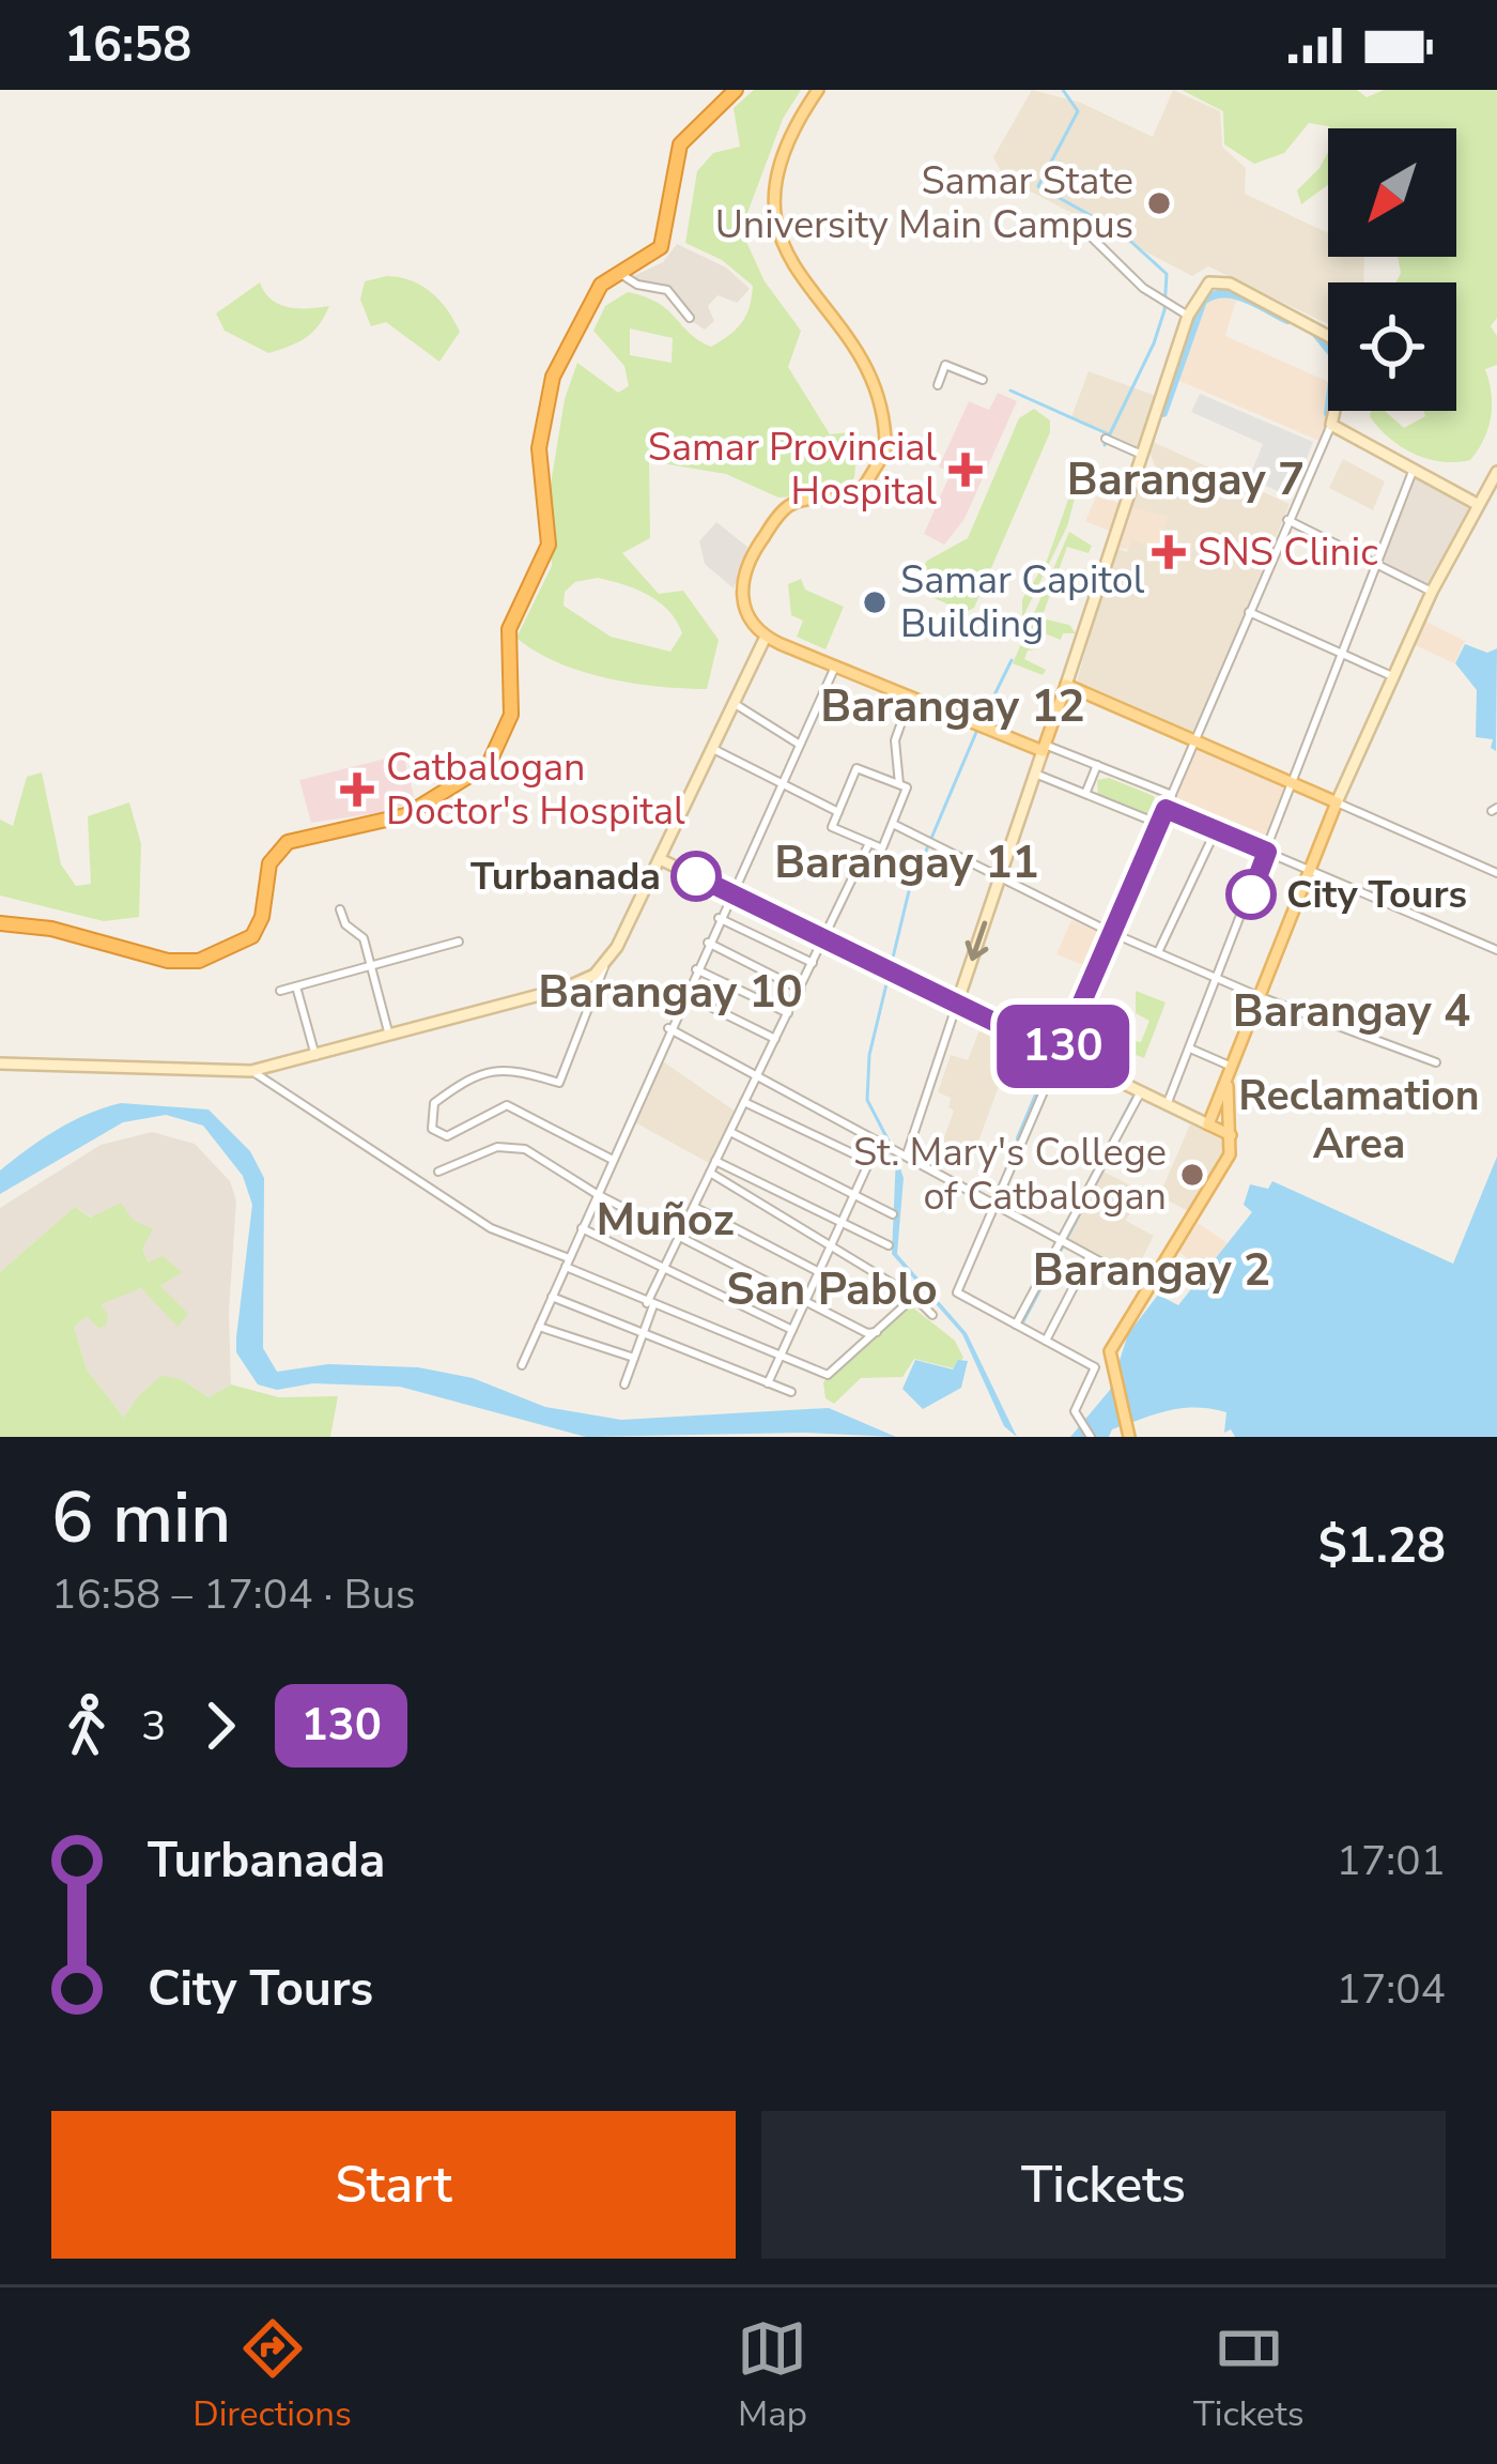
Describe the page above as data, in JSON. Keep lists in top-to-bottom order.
{
  "districts": [
    "Barangay 7",
    "Barangay 12",
    "Barangay 11",
    "Barangay 10",
    "Barangay 4",
    "Reclamation Area",
    "Muñoz",
    "Barangay 2",
    "San Pablo"
  ],
  "places": {
    "other": [
      "Samar State University Main Campus",
      "Samar Capitol Building",
      "Turbanada",
      "City Tours",
      "St. Mary's College of Catbalogan"
    ],
    "health": ["Samar Provincial Hospital", "SNS Clinic", "Catbalogan Doctor's Hospital"]
  },
  "lines": ["bus line 130"],
  "north": "bottom left",
  "page": {
    "status": "16:58",
    "on_map": "130",
    "heading": ["6 min", "16:58 – 17:04 · Bus", "$1.28"],
    "legs": ["3", "130"],
    "list": [
      {
        "name": "Turbanada",
        "value": "17:01"
      },
      {
        "name": "City Tours",
        "value": "17:04"
      }
    ],
    "buttons": ["Start", "Tickets"],
    "tabs": ["Directions", "Map", "Tickets"]
  }
}
